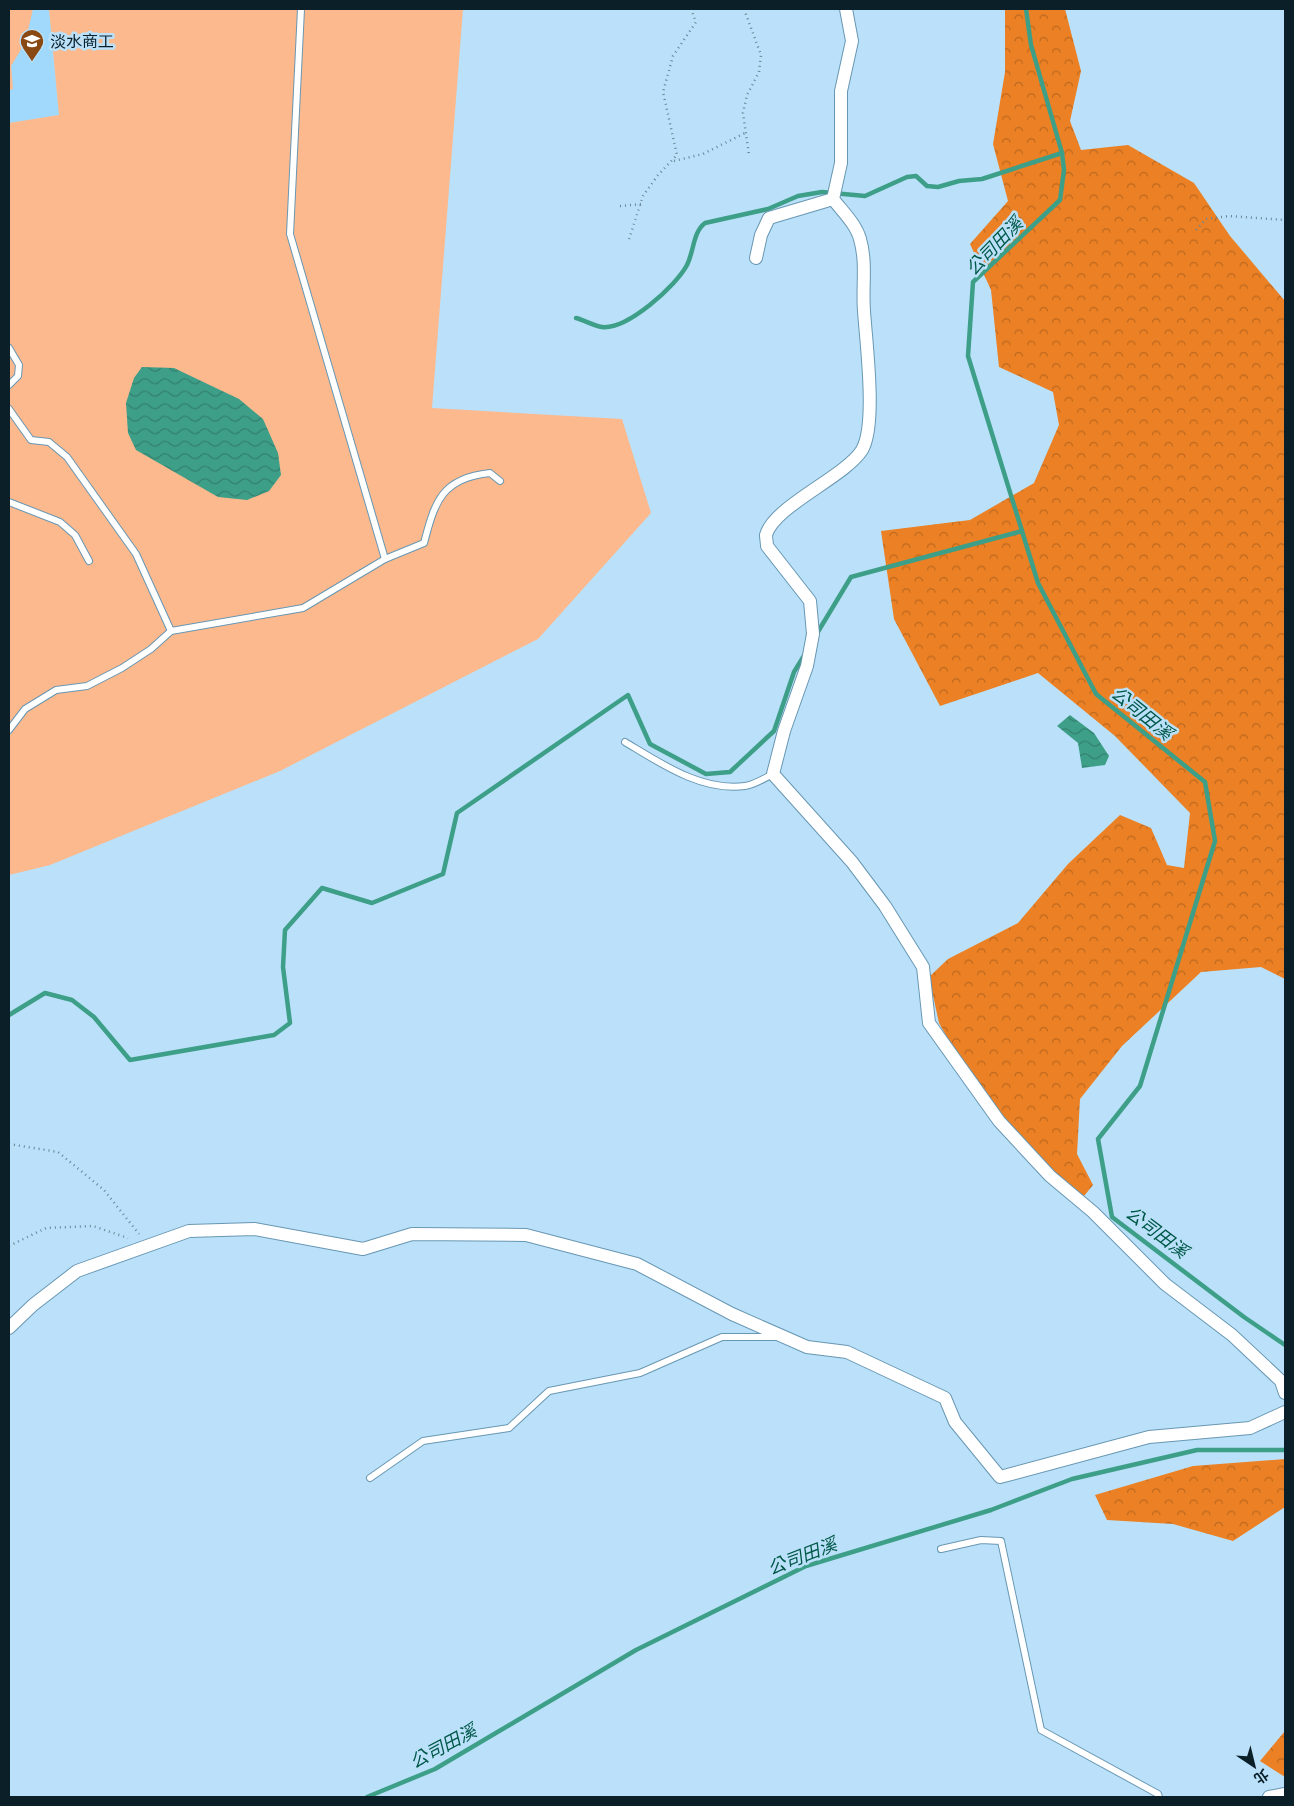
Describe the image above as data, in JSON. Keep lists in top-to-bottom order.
{
  "water": ["公司田溪"],
  "places": {
    "school or university": ["淡水商工"]
  },
  "north": "bottom right"
}
